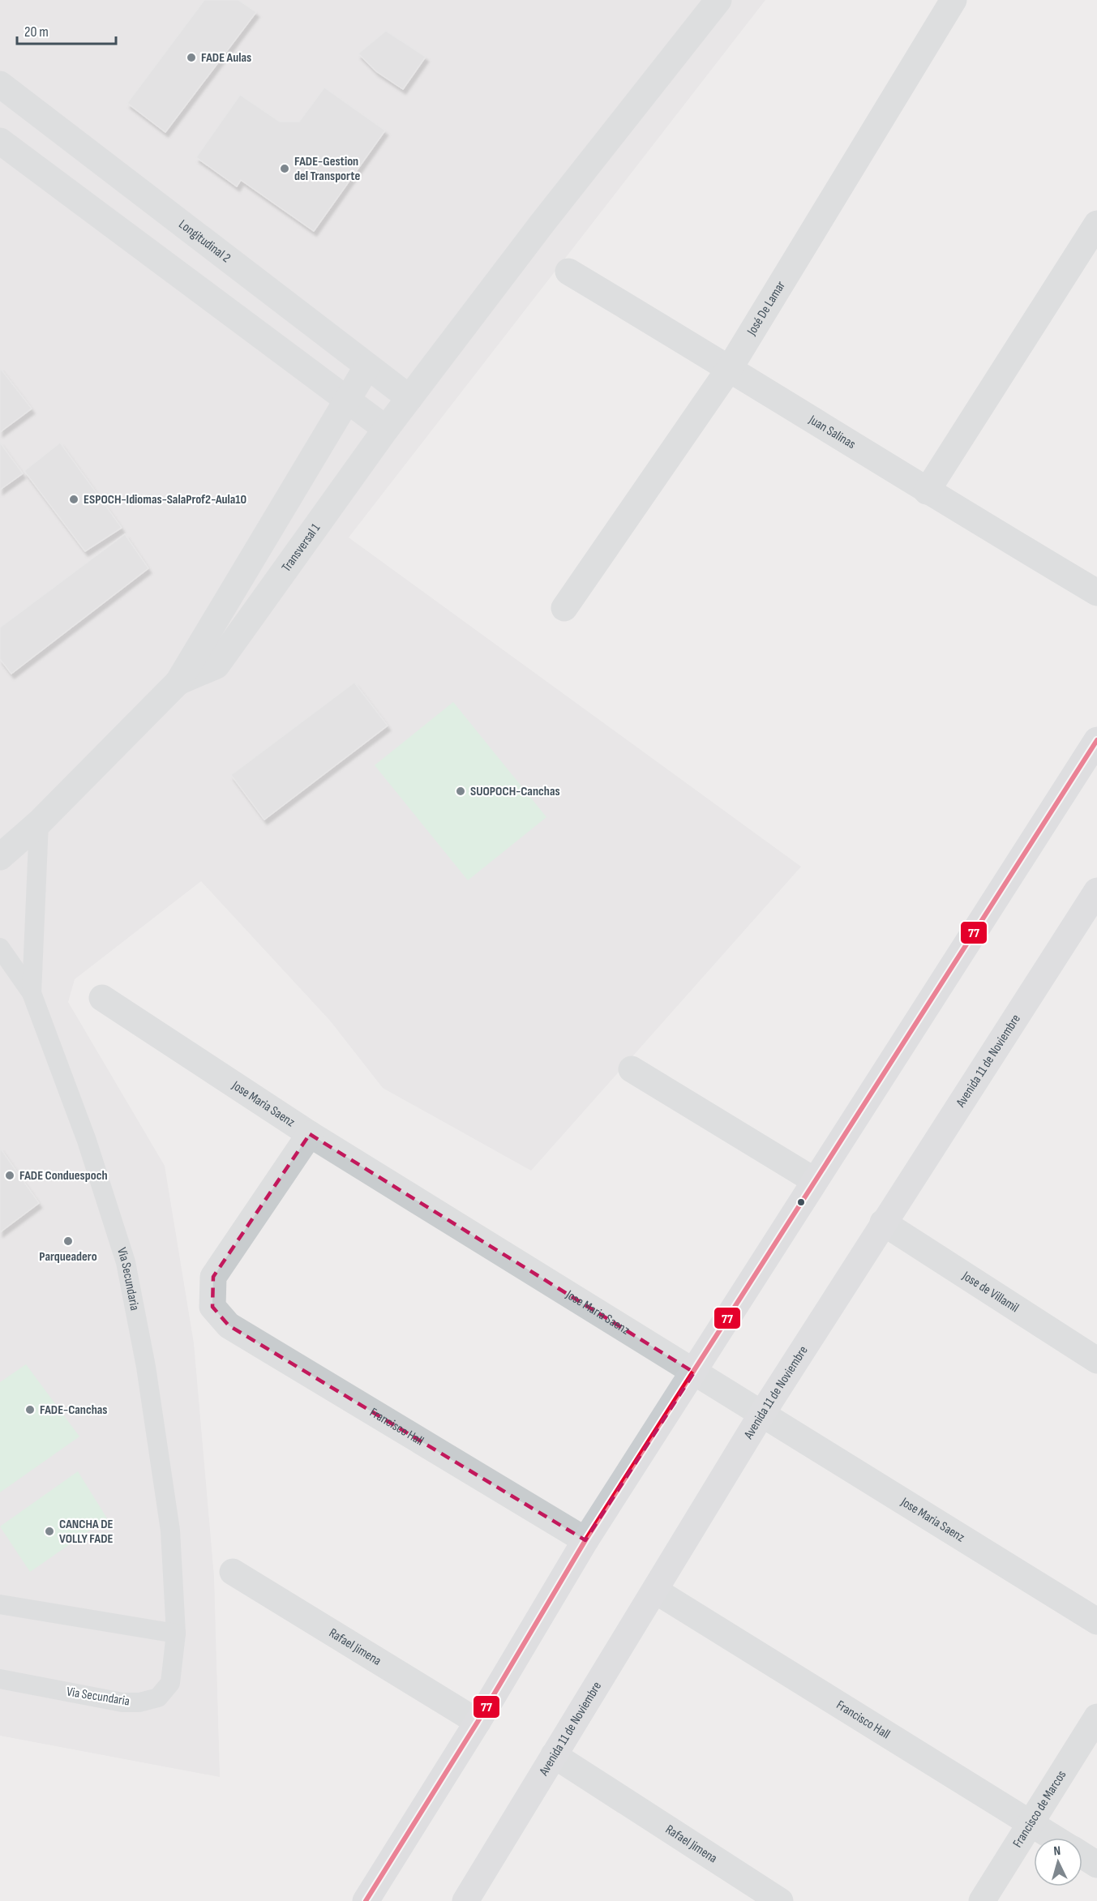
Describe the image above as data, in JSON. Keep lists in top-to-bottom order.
{
  "streets": {
    "main road": ["Avenida 11 de Noviembre"],
    "street": [
      "Longitudinal 2",
      "José De Lamar",
      "Juan Salinas",
      "Transversal 1",
      "Jose Maria Saenz",
      "Jose de Villamil",
      "Francisco Hall",
      "Rafael Jimena",
      "Francisco de Marcos"
    ],
    "lane": ["Via Secundaria"]
  },
  "crossings": [
    ["Longitudinal 2", "Transversal 1"],
    ["José De Lamar", "Juan Salinas"],
    ["Avenida 11 de Noviembre", "Jose Maria Saenz"],
    ["Avenida 11 de Noviembre", "Jose de Villamil"],
    ["Avenida 11 de Noviembre", "Francisco Hall"],
    ["Avenida 11 de Noviembre", "Rafael Jimena"],
    ["Jose Maria Saenz", "Francisco Hall"],
    ["Francisco Hall", "Francisco de Marcos"]
  ],
  "places": [
    "FADE Aulas",
    "FADE-Gestion del Transporte",
    "ESPOCH-Idiomas-SalaProf2-Aula10",
    "SUOPOCH-Canchas",
    "FADE Conduespoch",
    "Parqueadero",
    "FADE-Canchas",
    "CANCHA DE VOLLY FADE"
  ],
  "lines": ["transit line 77"],
  "scale_bar": "20 m",
  "north": "top"
}
